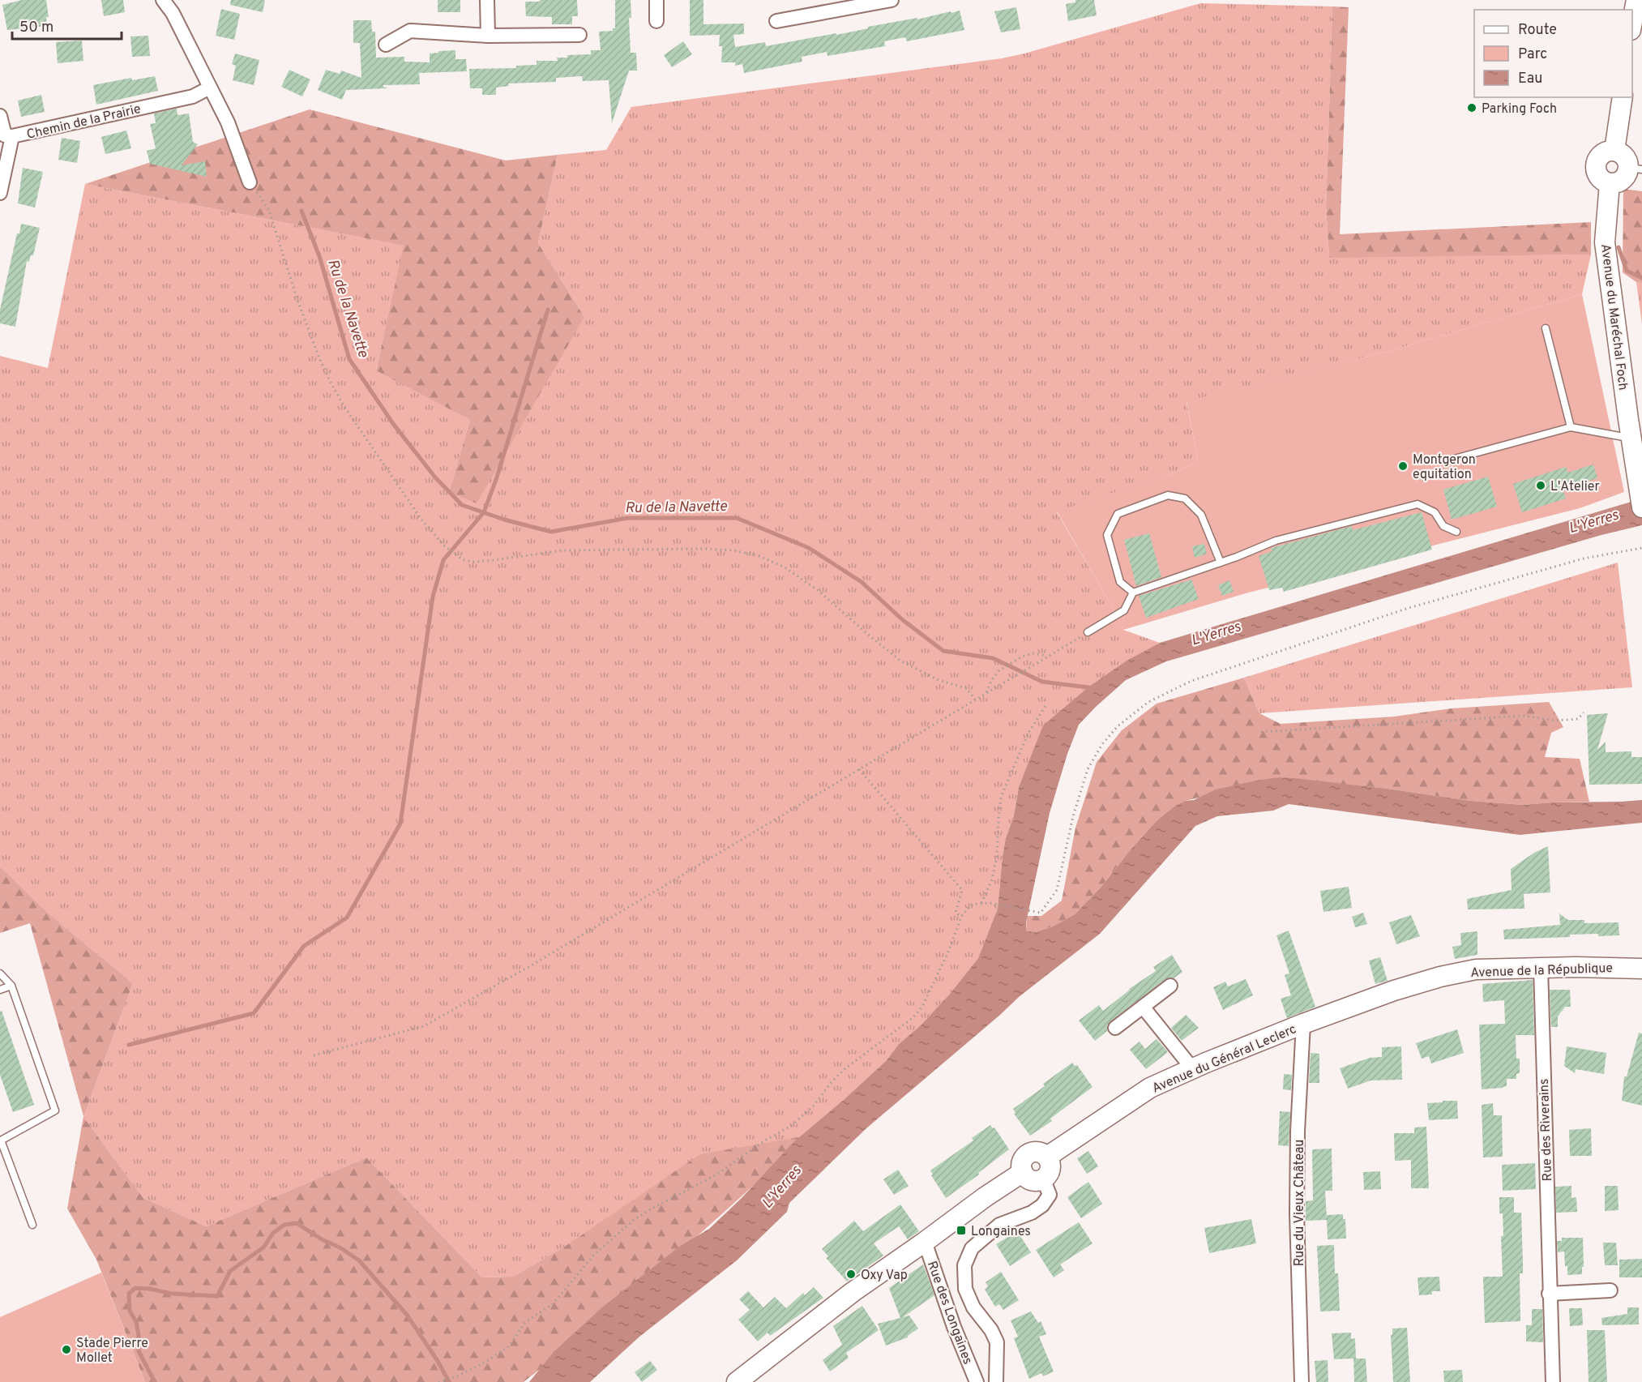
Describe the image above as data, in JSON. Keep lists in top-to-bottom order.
{
  "streets": {
    "street": [
      "Chemin de la Prairie",
      "Avenue du Maréchal Foch",
      "Avenue de la République",
      "Avenue du Général Leclerc",
      "Rue des Riverains",
      "Rue du Vieux Château",
      "Rue des Longaines"
    ]
  },
  "crossings": [
    ["Avenue de la République", "Avenue du Général Leclerc"],
    ["Avenue de la République", "Rue des Riverains"],
    ["Avenue de la République", "Rue du Vieux Château"],
    ["Avenue du Général Leclerc", "Rue du Vieux Château"]
  ],
  "water": ["Ru de la Navette", "L'Yerres"],
  "places": {
    "other": [
      "Parking Foch",
      "Montgeron equitation",
      "L'Atelier",
      "Oxy Vap",
      "Stade Pierre Mollet"
    ],
    "transit": ["Longaines"]
  },
  "legend": ["Route", "Parc", "Eau"],
  "scale_bar": "50 m"
}
